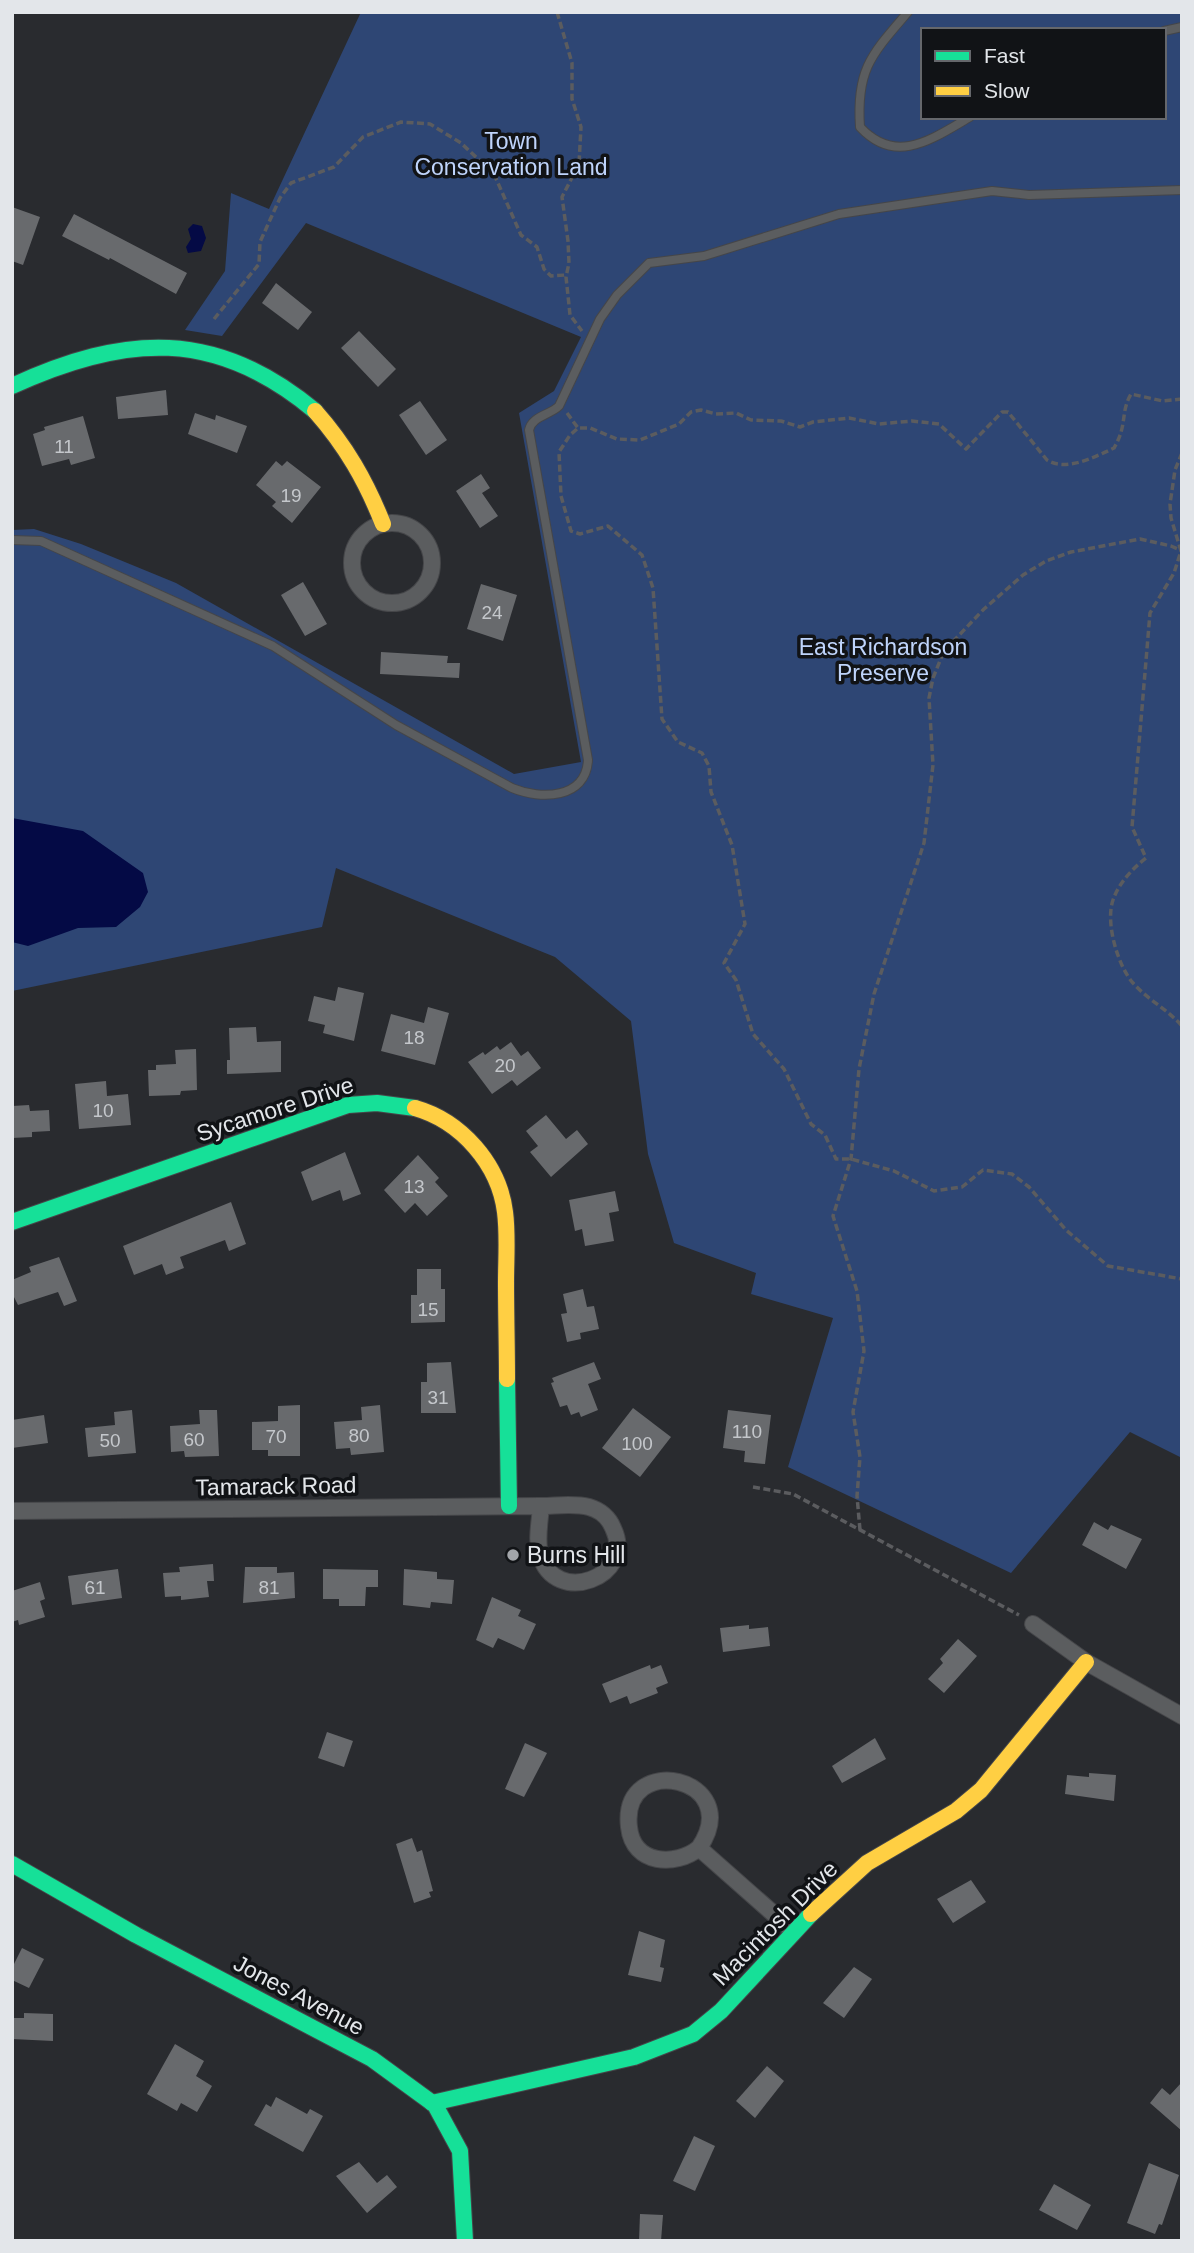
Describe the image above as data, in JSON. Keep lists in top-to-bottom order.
{
  "streets": {
    "street": [
      "Sycamore Drive",
      "Tamarack Road",
      "Macintosh Drive",
      "Jones Avenue"
    ]
  },
  "crossings": [
    ["Sycamore Drive", "Tamarack Road"],
    ["Macintosh Drive", "Jones Avenue"]
  ],
  "parks": ["Town Conservation Land", "East Richardson Preserve"],
  "places": ["Burns Hill"],
  "house_numbers": [
    "11",
    "19",
    "24",
    "18",
    "20",
    "10",
    "13",
    "15",
    "31",
    "110",
    "80",
    "70",
    "60",
    "50",
    "100",
    "61",
    "81"
  ],
  "legend": ["Fast", "Slow"]
}
